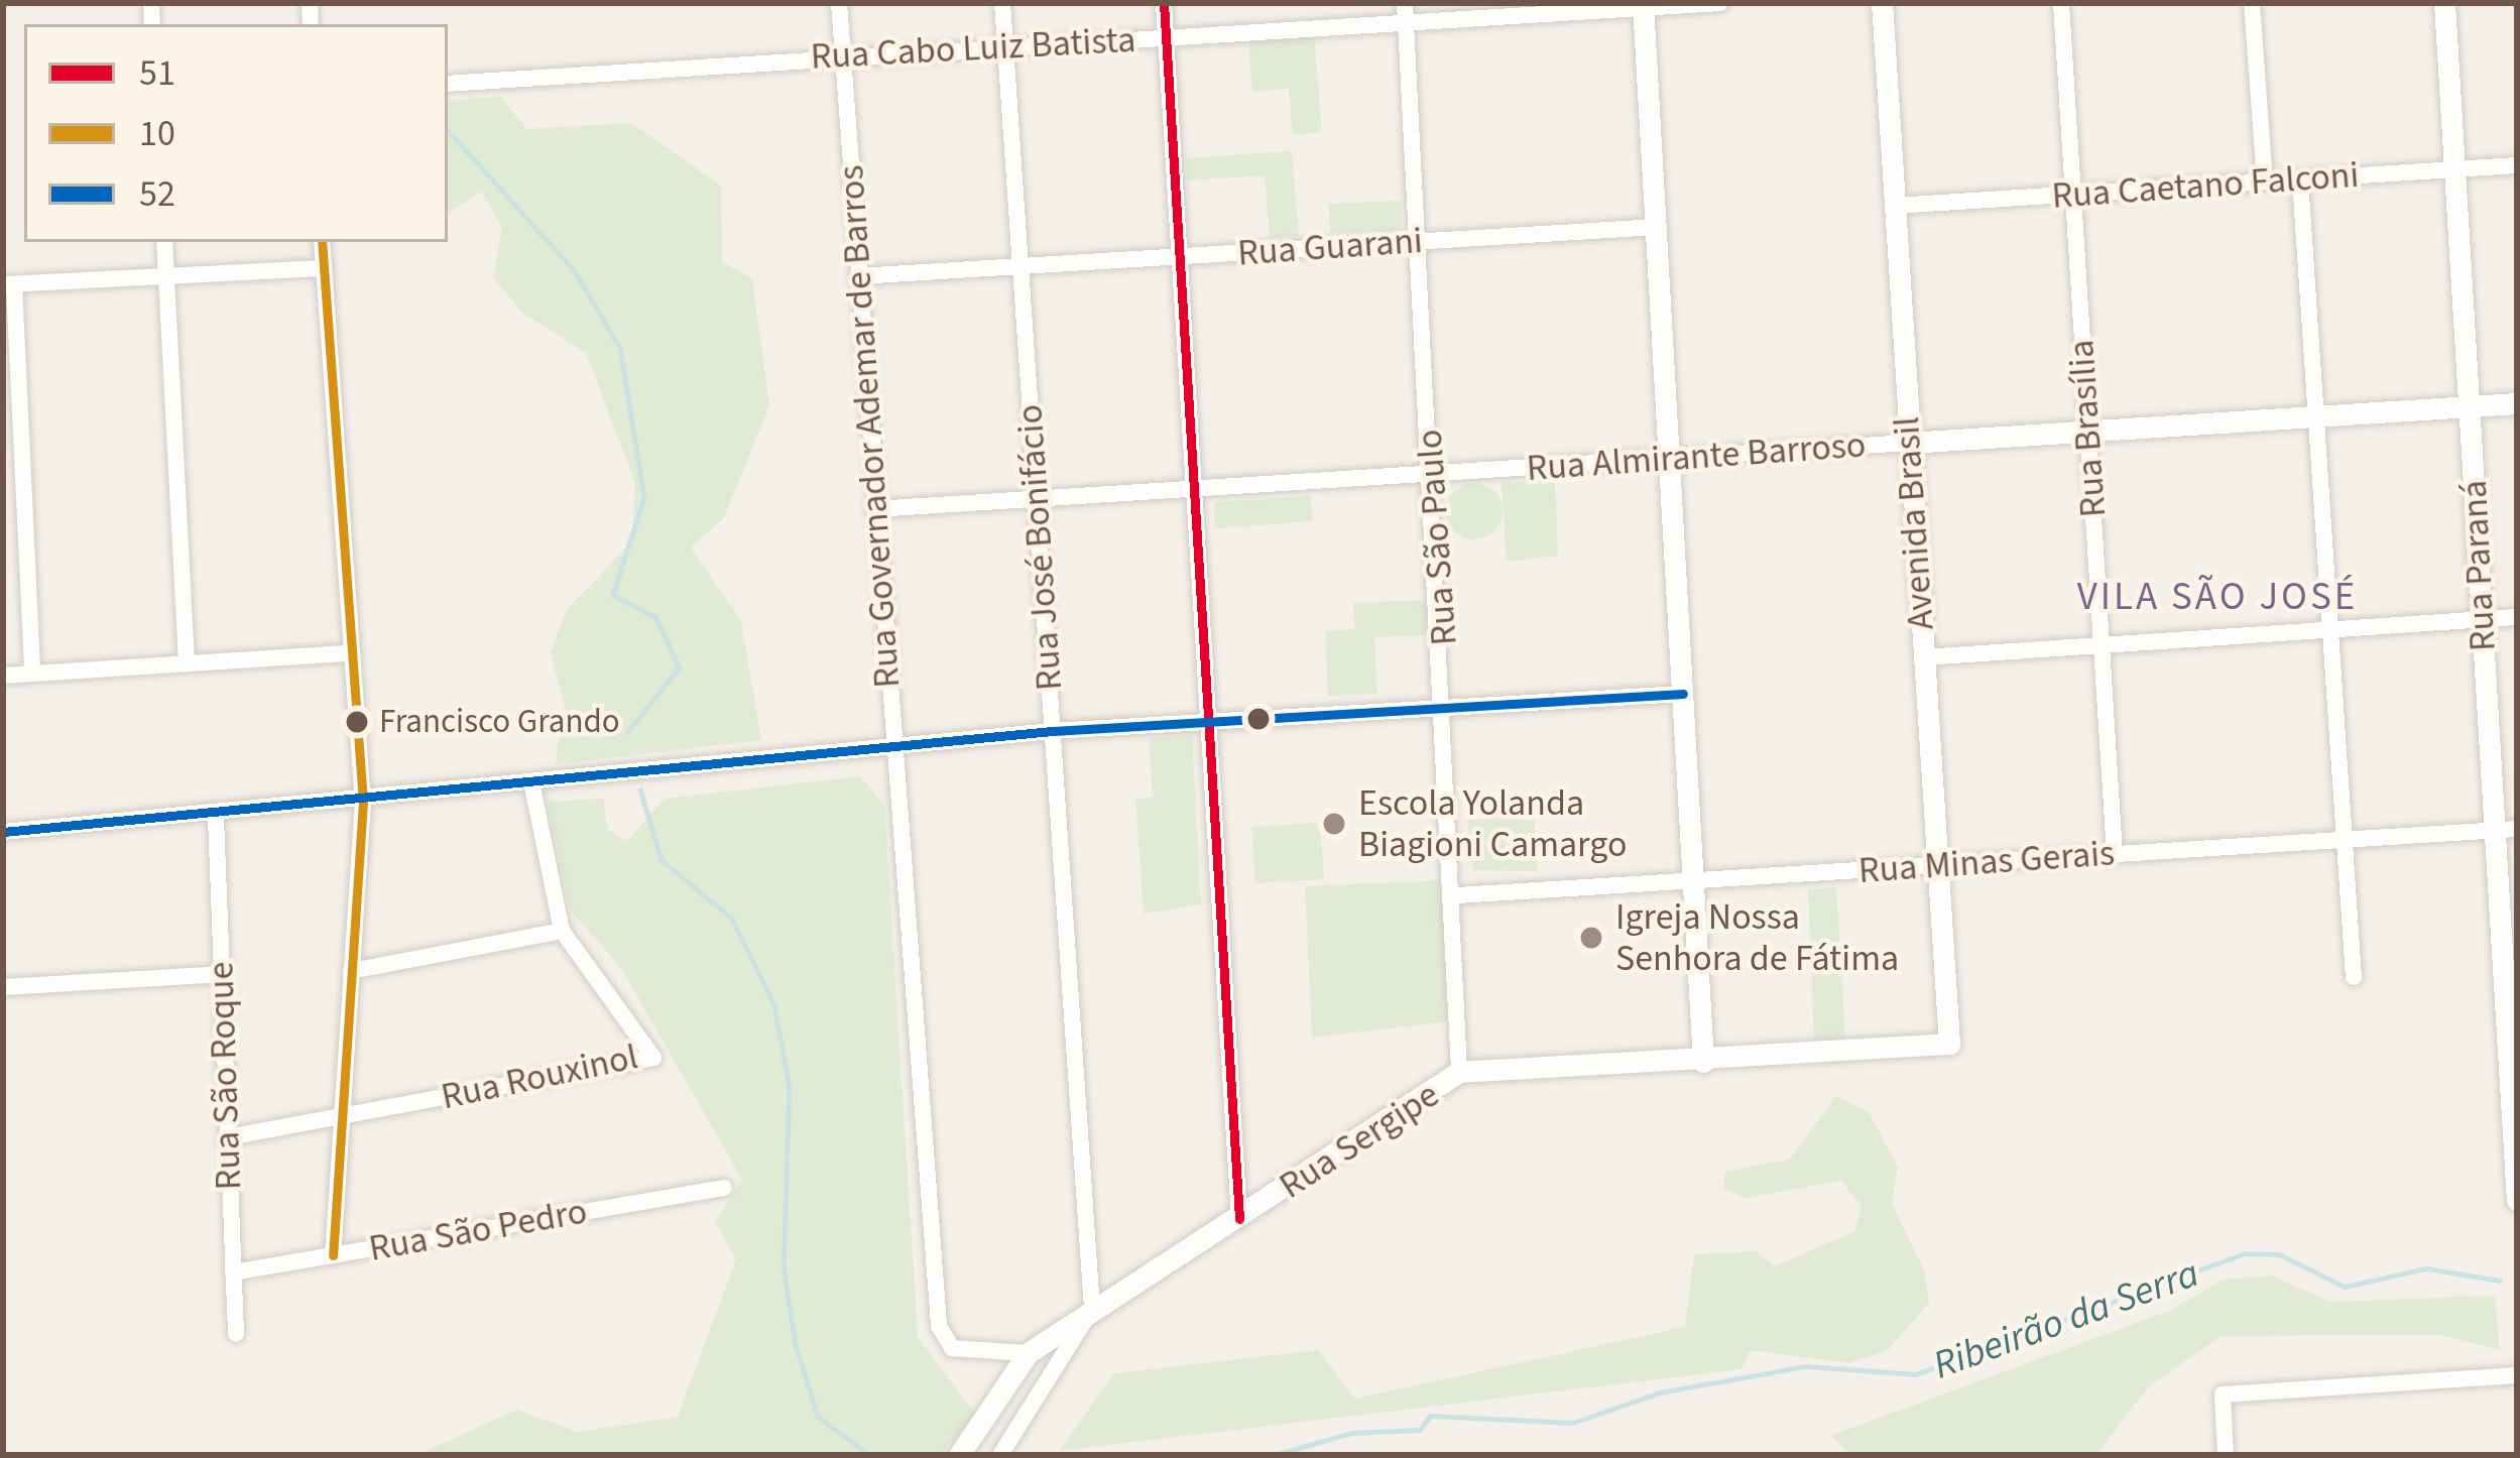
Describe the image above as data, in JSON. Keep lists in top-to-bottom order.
{
  "streets": {
    "street": [
      "Rua Cabo Luiz Batista",
      "Rua Caetano Falconi",
      "Rua Guarani",
      "Rua Governador Ademar de Barros",
      "Rua Brasília",
      "Rua Almirante Barroso",
      "Avenida Brasil",
      "Rua São Paulo",
      "Rua José Bonifácio",
      "Rua Paraná",
      "Rua Minas Gerais",
      "Rua São Roque",
      "Rua Rouxinol",
      "Rua Sergipe",
      "Rua São Pedro"
    ]
  },
  "crossings": [
    ["Rua Cabo Luiz Batista", "Rua Governador Ademar de Barros"],
    ["Rua Cabo Luiz Batista", "Rua São Paulo"],
    ["Rua Cabo Luiz Batista", "Rua José Bonifácio"],
    ["Rua Caetano Falconi", "Rua Brasília"],
    ["Rua Caetano Falconi", "Avenida Brasil"],
    ["Rua Caetano Falconi", "Rua Paraná"],
    ["Rua Guarani", "Rua Governador Ademar de Barros"],
    ["Rua Guarani", "Rua São Paulo"],
    ["Rua Guarani", "Rua José Bonifácio"],
    ["Rua Governador Ademar de Barros", "Rua Almirante Barroso"],
    ["Rua Governador Ademar de Barros", "Rua Sergipe"],
    ["Rua Brasília", "Rua Almirante Barroso"],
    ["Rua Brasília", "Rua Minas Gerais"],
    ["Rua Almirante Barroso", "Avenida Brasil"],
    ["Rua Almirante Barroso", "Rua São Paulo"],
    ["Rua Almirante Barroso", "Rua José Bonifácio"],
    ["Rua Almirante Barroso", "Rua Paraná"],
    ["Avenida Brasil", "Rua Minas Gerais"],
    ["Avenida Brasil", "Rua Sergipe"],
    ["Rua São Paulo", "Rua Minas Gerais"],
    ["Rua São Paulo", "Rua Sergipe"],
    ["Rua José Bonifácio", "Rua Sergipe"],
    ["Rua Paraná", "Rua Minas Gerais"],
    ["Rua São Roque", "Rua São Pedro"]
  ],
  "districts": ["VILA SÃO JOSÉ"],
  "water": ["Ribeirão da Serra"],
  "places": ["Francisco Grando", "Escola Yolanda Biagioni Camargo", "Igreja Nossa Senhora de Fátima"],
  "lines": ["transit line 51", "transit line 10", "transit line 52"],
  "legend": ["51", "10", "52"]
}
